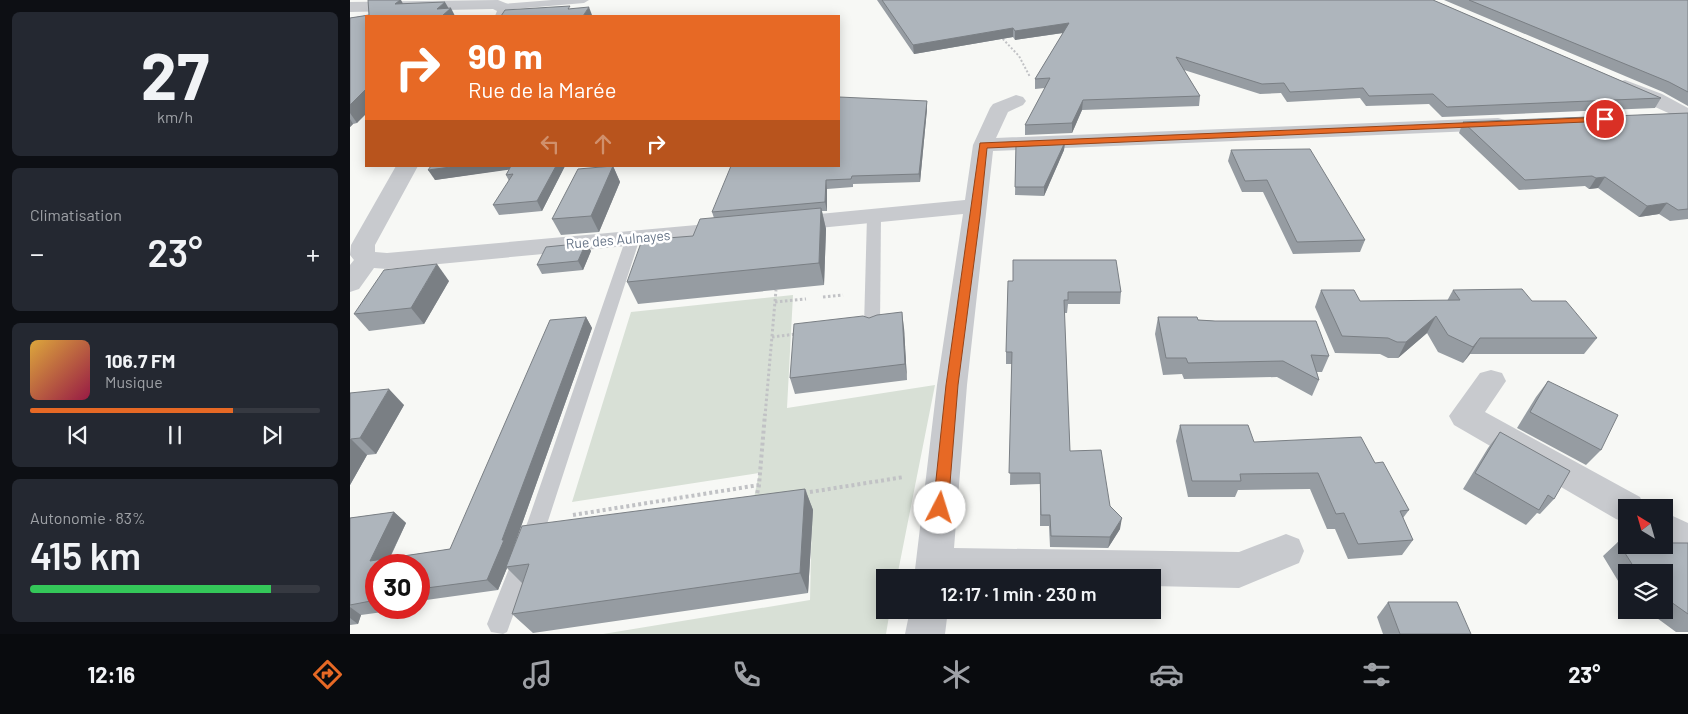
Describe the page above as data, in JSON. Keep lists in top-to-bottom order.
{
  "streets": {
    "street": ["Rue des Aulnayes"]
  },
  "north": "top left",
  "page": {
    "tile": [
      ["27", "km/h"],
      "Climatisation",
      ["Autonomie · 83%", "415 km"]
    ],
    "turn": ["90 m", "Rue de la Marée"],
    "heat": ["−", "23°", "+"],
    "song": ["106.7 FM", "Musique"],
    "limit": "30",
    "trip": "12:17 · 1 min · 230 m",
    "tabs": ["12:16", "23°"]
  }
}
